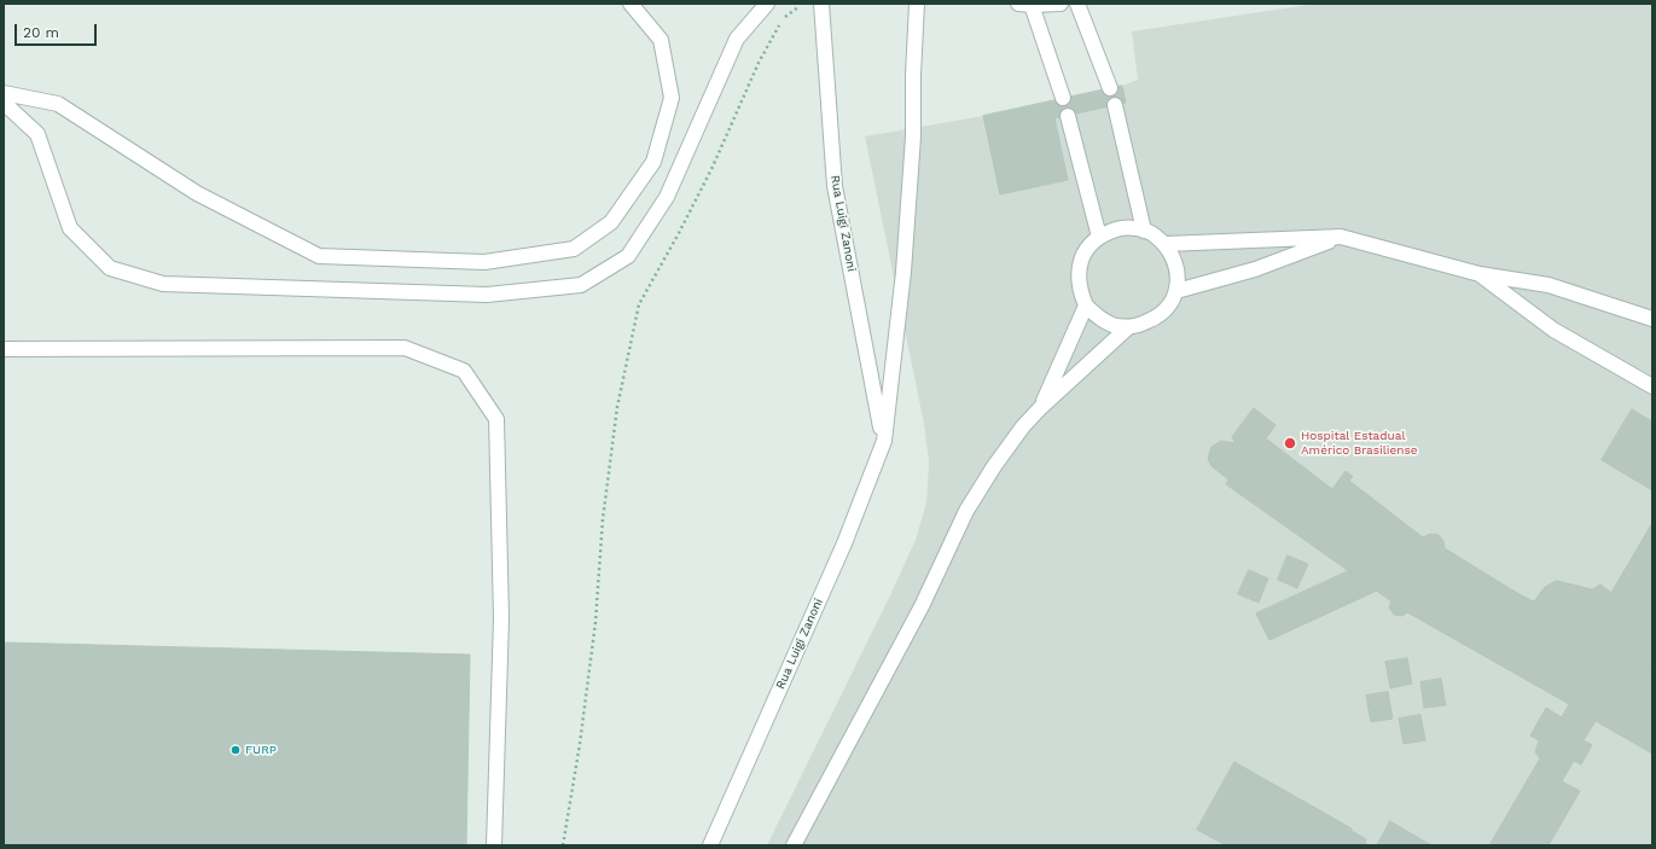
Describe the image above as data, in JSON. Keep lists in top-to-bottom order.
{
  "streets": {
    "street": ["Rua Luigi Zanoni"]
  },
  "places": ["Hospital Estadual Américo Brasiliense", "FURP"],
  "scale_bar": "20 m"
}
